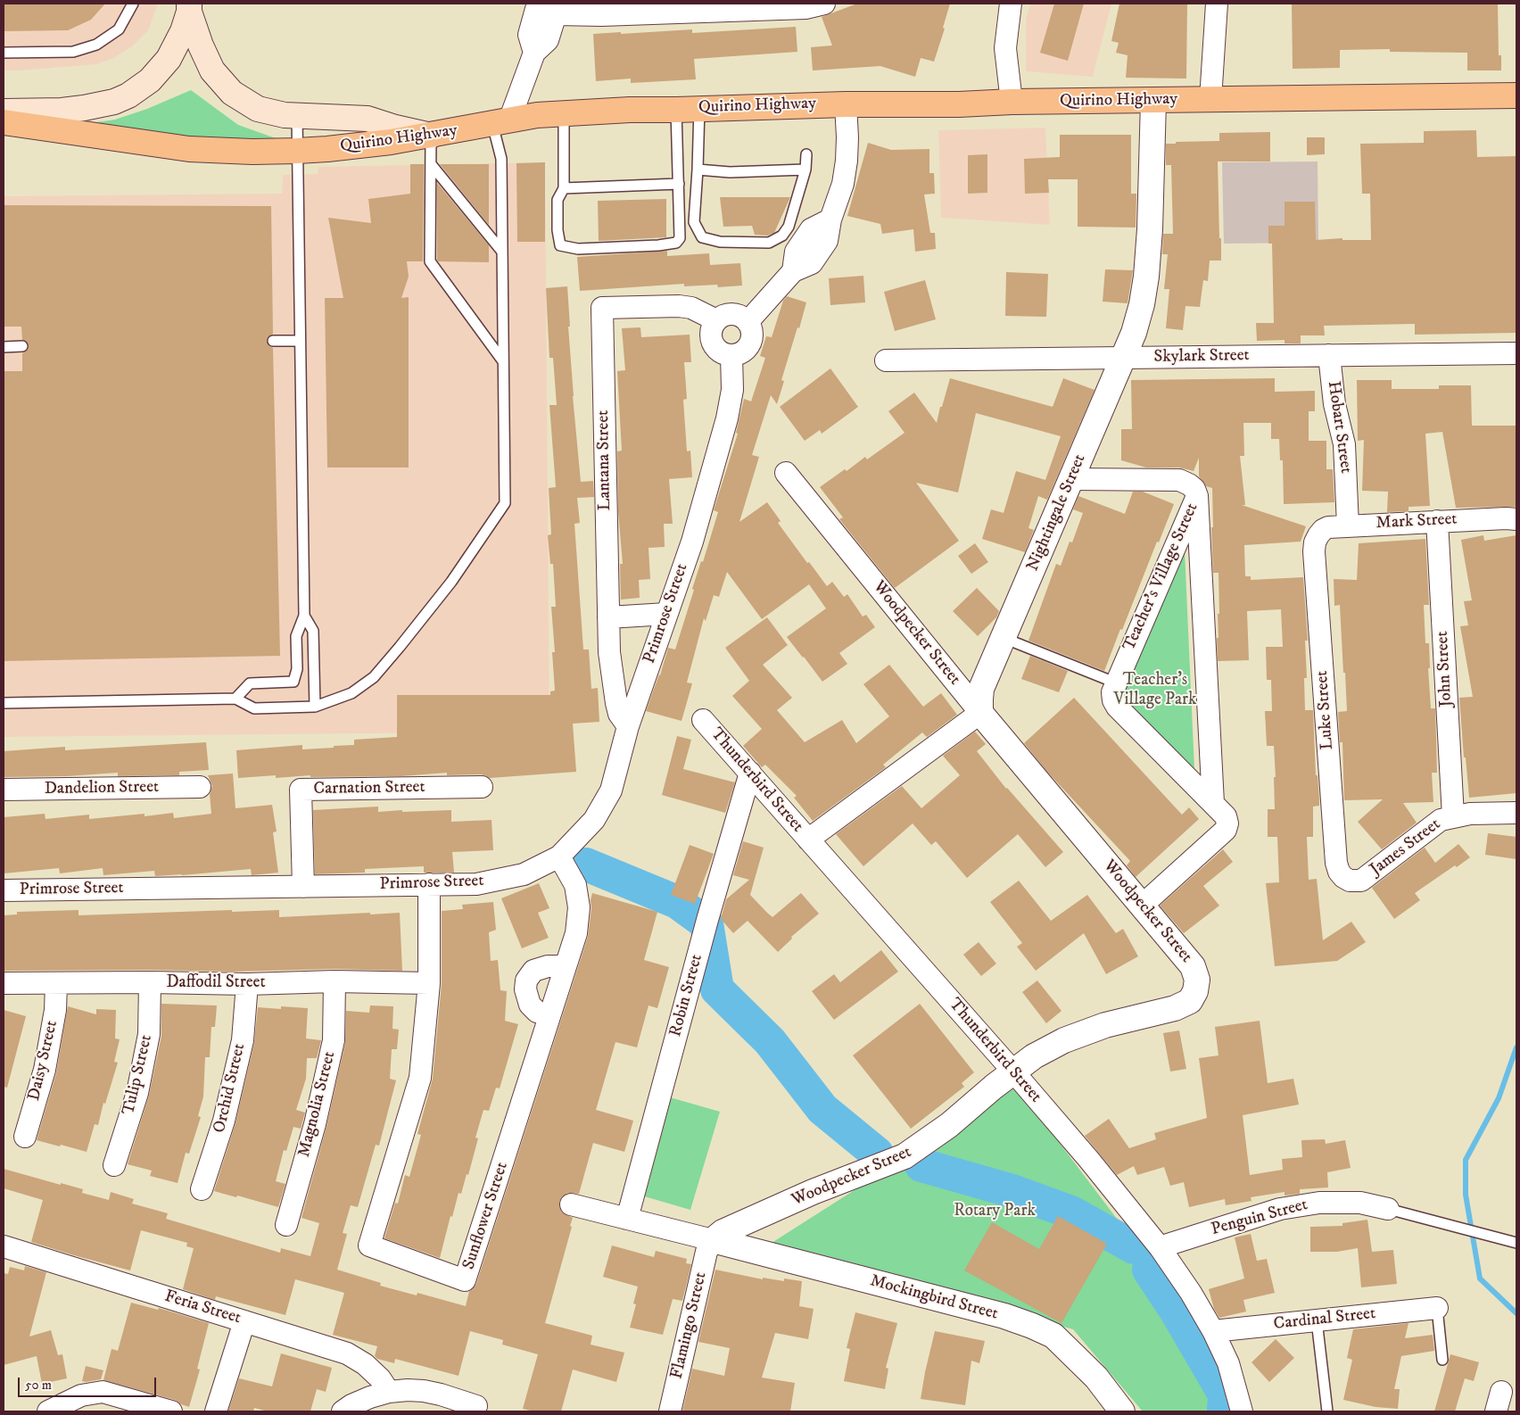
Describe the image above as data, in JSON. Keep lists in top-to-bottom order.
{
  "streets": {
    "main road": ["Quirino Highway"],
    "street": [
      "Skylark Street",
      "Hobart Street",
      "Lantana Street",
      "Nightingale Street",
      "Mark Street",
      "Teacher's Village Street",
      "Primrose Street",
      "Woodpecker Street",
      "John Street",
      "Luke Street",
      "Thunderbird Street",
      "Dandelion Street",
      "Carnation Street",
      "James Street",
      "Daffodil Street",
      "Robin Street",
      "Daisy Street",
      "Tulip Street",
      "Orchid Street",
      "Magnolia Street",
      "Sunflower Street",
      "Penguin Street",
      "Mockingbird Street",
      "Feria Street",
      "Cardinal Street",
      "Flamingo Street"
    ]
  },
  "crossings": [
    ["Quirino Highway", "Nightingale Street"],
    ["Skylark Street", "Hobart Street"],
    ["Skylark Street", "Nightingale Street"],
    ["Hobart Street", "Mark Street"],
    ["Lantana Street", "Primrose Street"],
    ["Nightingale Street", "Teacher's Village Street"],
    ["Nightingale Street", "Woodpecker Street"],
    ["Mark Street", "John Street"],
    ["Mark Street", "Luke Street"],
    ["Teacher's Village Street", "Woodpecker Street"],
    ["Primrose Street", "Carnation Street"],
    ["Primrose Street", "Sunflower Street"],
    ["Woodpecker Street", "Thunderbird Street"],
    ["Woodpecker Street", "Mockingbird Street"],
    ["Woodpecker Street", "Flamingo Street"],
    ["John Street", "James Street"],
    ["Luke Street", "James Street"],
    ["Thunderbird Street", "Robin Street"],
    ["Thunderbird Street", "Penguin Street"],
    ["Thunderbird Street", "Cardinal Street"],
    ["Daffodil Street", "Daisy Street"],
    ["Daffodil Street", "Tulip Street"],
    ["Daffodil Street", "Orchid Street"],
    ["Daffodil Street", "Magnolia Street"],
    ["Daffodil Street", "Sunflower Street"],
    ["Mockingbird Street", "Flamingo Street"]
  ],
  "parks": ["Teacher's Village Park", "Rotary Park"],
  "scale_bar": "50 m"
}
